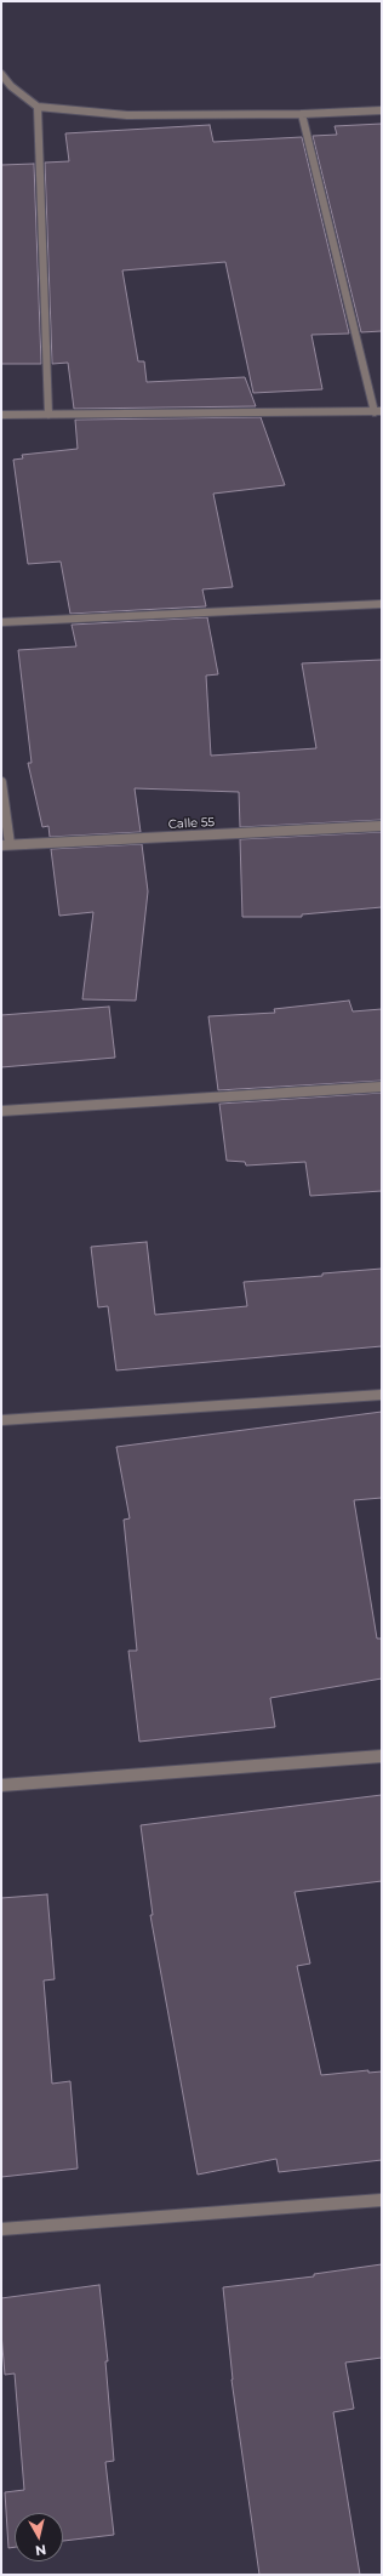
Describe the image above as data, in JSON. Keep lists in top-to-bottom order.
{
  "streets": {
    "street": ["Calle 55"]
  },
  "north": "bottom"
}
